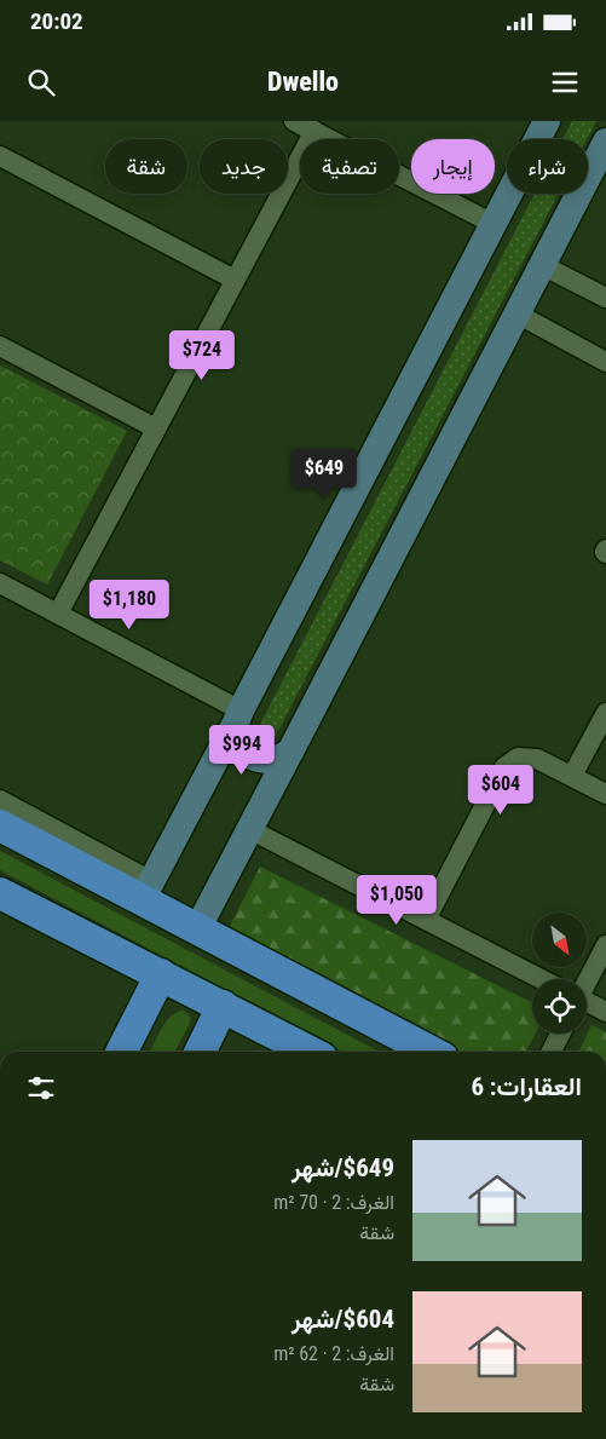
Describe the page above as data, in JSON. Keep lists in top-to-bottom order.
{
  "north": "bottom right",
  "page": {
    "status": "20:02",
    "header": "Dwello",
    "chip": [
      "شراء",
      "إيجار",
      "تصفية",
      "جديد",
      "شقة"
    ],
    "price": [
      "$724",
      "$649",
      "$1,180",
      "$994",
      "$604",
      "$1,050"
    ],
    "heading": "العقارات: 6",
    "list": [
      {
        "name": "$649/شهر",
        "note": "الغرف: 2 · 70 m² · شقة"
      },
      {
        "name": "$604/شهر",
        "note": "الغرف: 2 · 62 m² · شقة"
      }
    ]
  }
}
